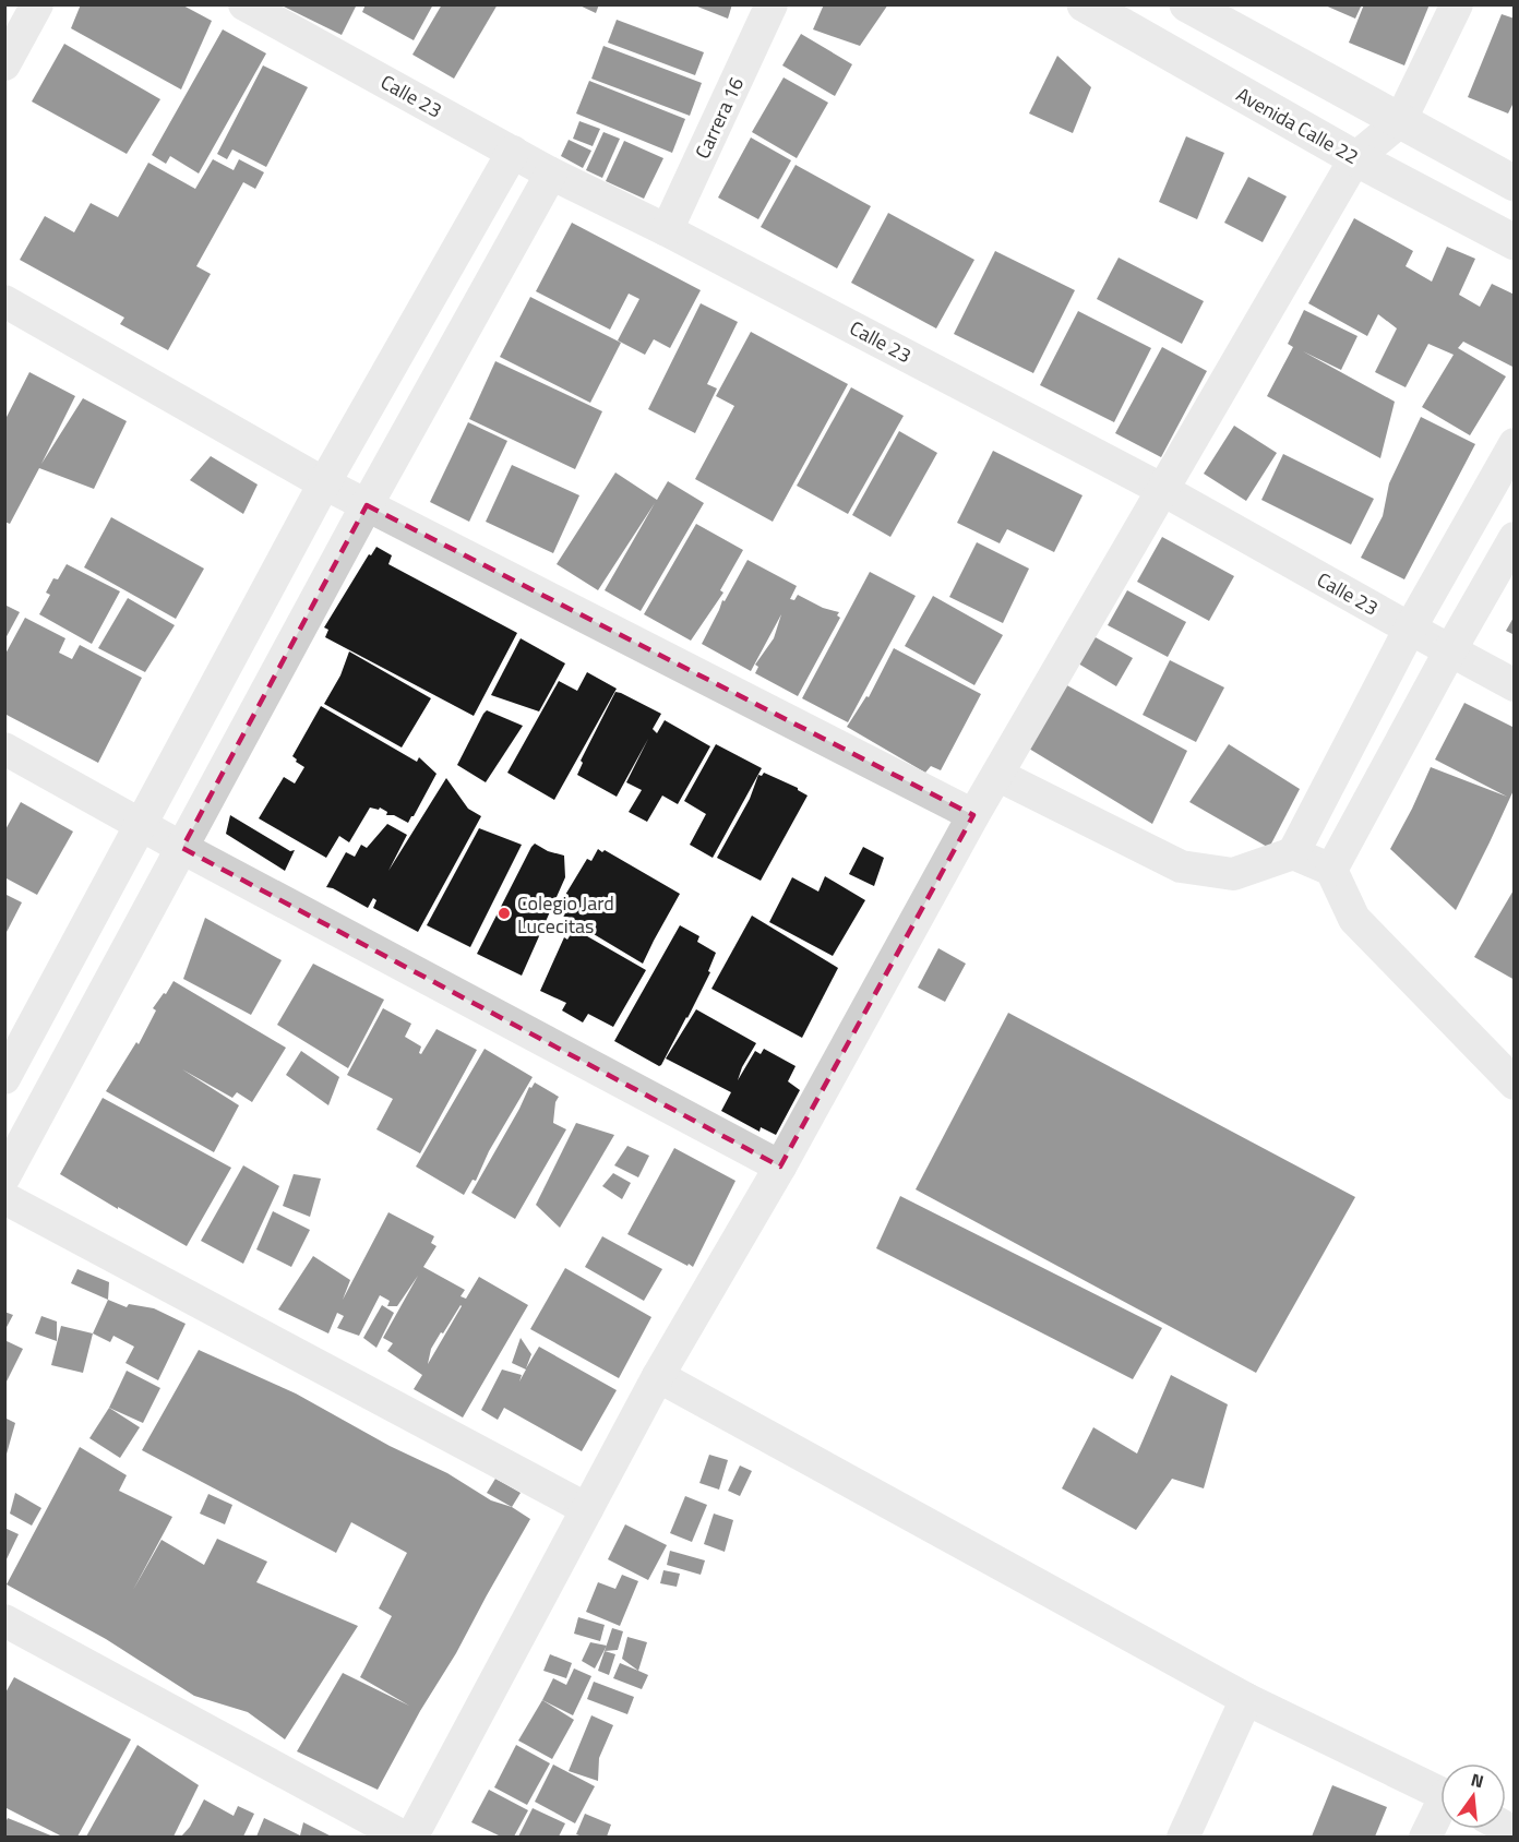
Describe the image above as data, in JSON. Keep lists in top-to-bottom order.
{
  "streets": {
    "street": ["Calle 23", "Carrera 16", "Avenida Calle 22"]
  },
  "crossings": [
    ["Calle 23", "Carrera 16"]
  ],
  "places": ["Colegio Jard Lucecitas"],
  "north": "top"
}
